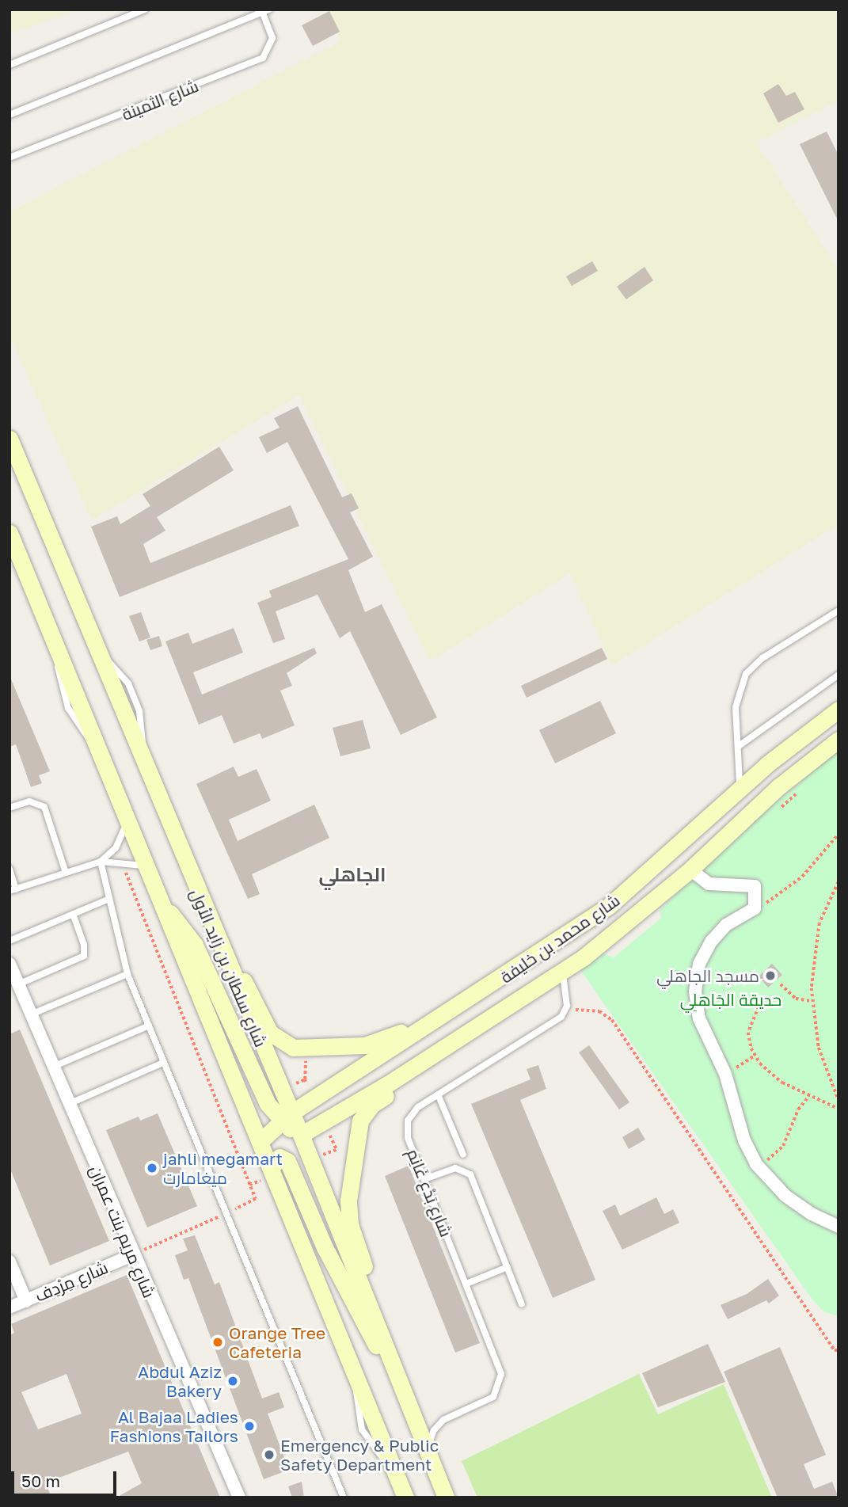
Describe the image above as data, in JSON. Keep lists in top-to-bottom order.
{
  "streets": {
    "main road": ["شارع محمد بن خليفة", "شارع سلطان بن زايد الأول"],
    "street": ["شارع مريم بنت عمران", "شارع مِرْدِف"],
    "lane": ["شارع الثمينة", "شارع بَدْع غَانِم"]
  },
  "crossings": [
    ["شارع محمد بن خليفة", "شارع سلطان بن زايد الأول"],
    ["شارع مريم بنت عمران", "شارع مِرْدِف"]
  ],
  "districts": ["الجاهلي"],
  "parks": ["حديقة الجَاهلِي"],
  "places": [
    "مسجد الجاهلي",
    "jahli megamart ميغامارت",
    "Orange Tree Cafeteria",
    "Abdul Aziz Bakery",
    "Al Bajaa Ladies Fashions Tailors",
    "Emergency & Public Safety Department"
  ],
  "scale_bar": "50 m"
}
